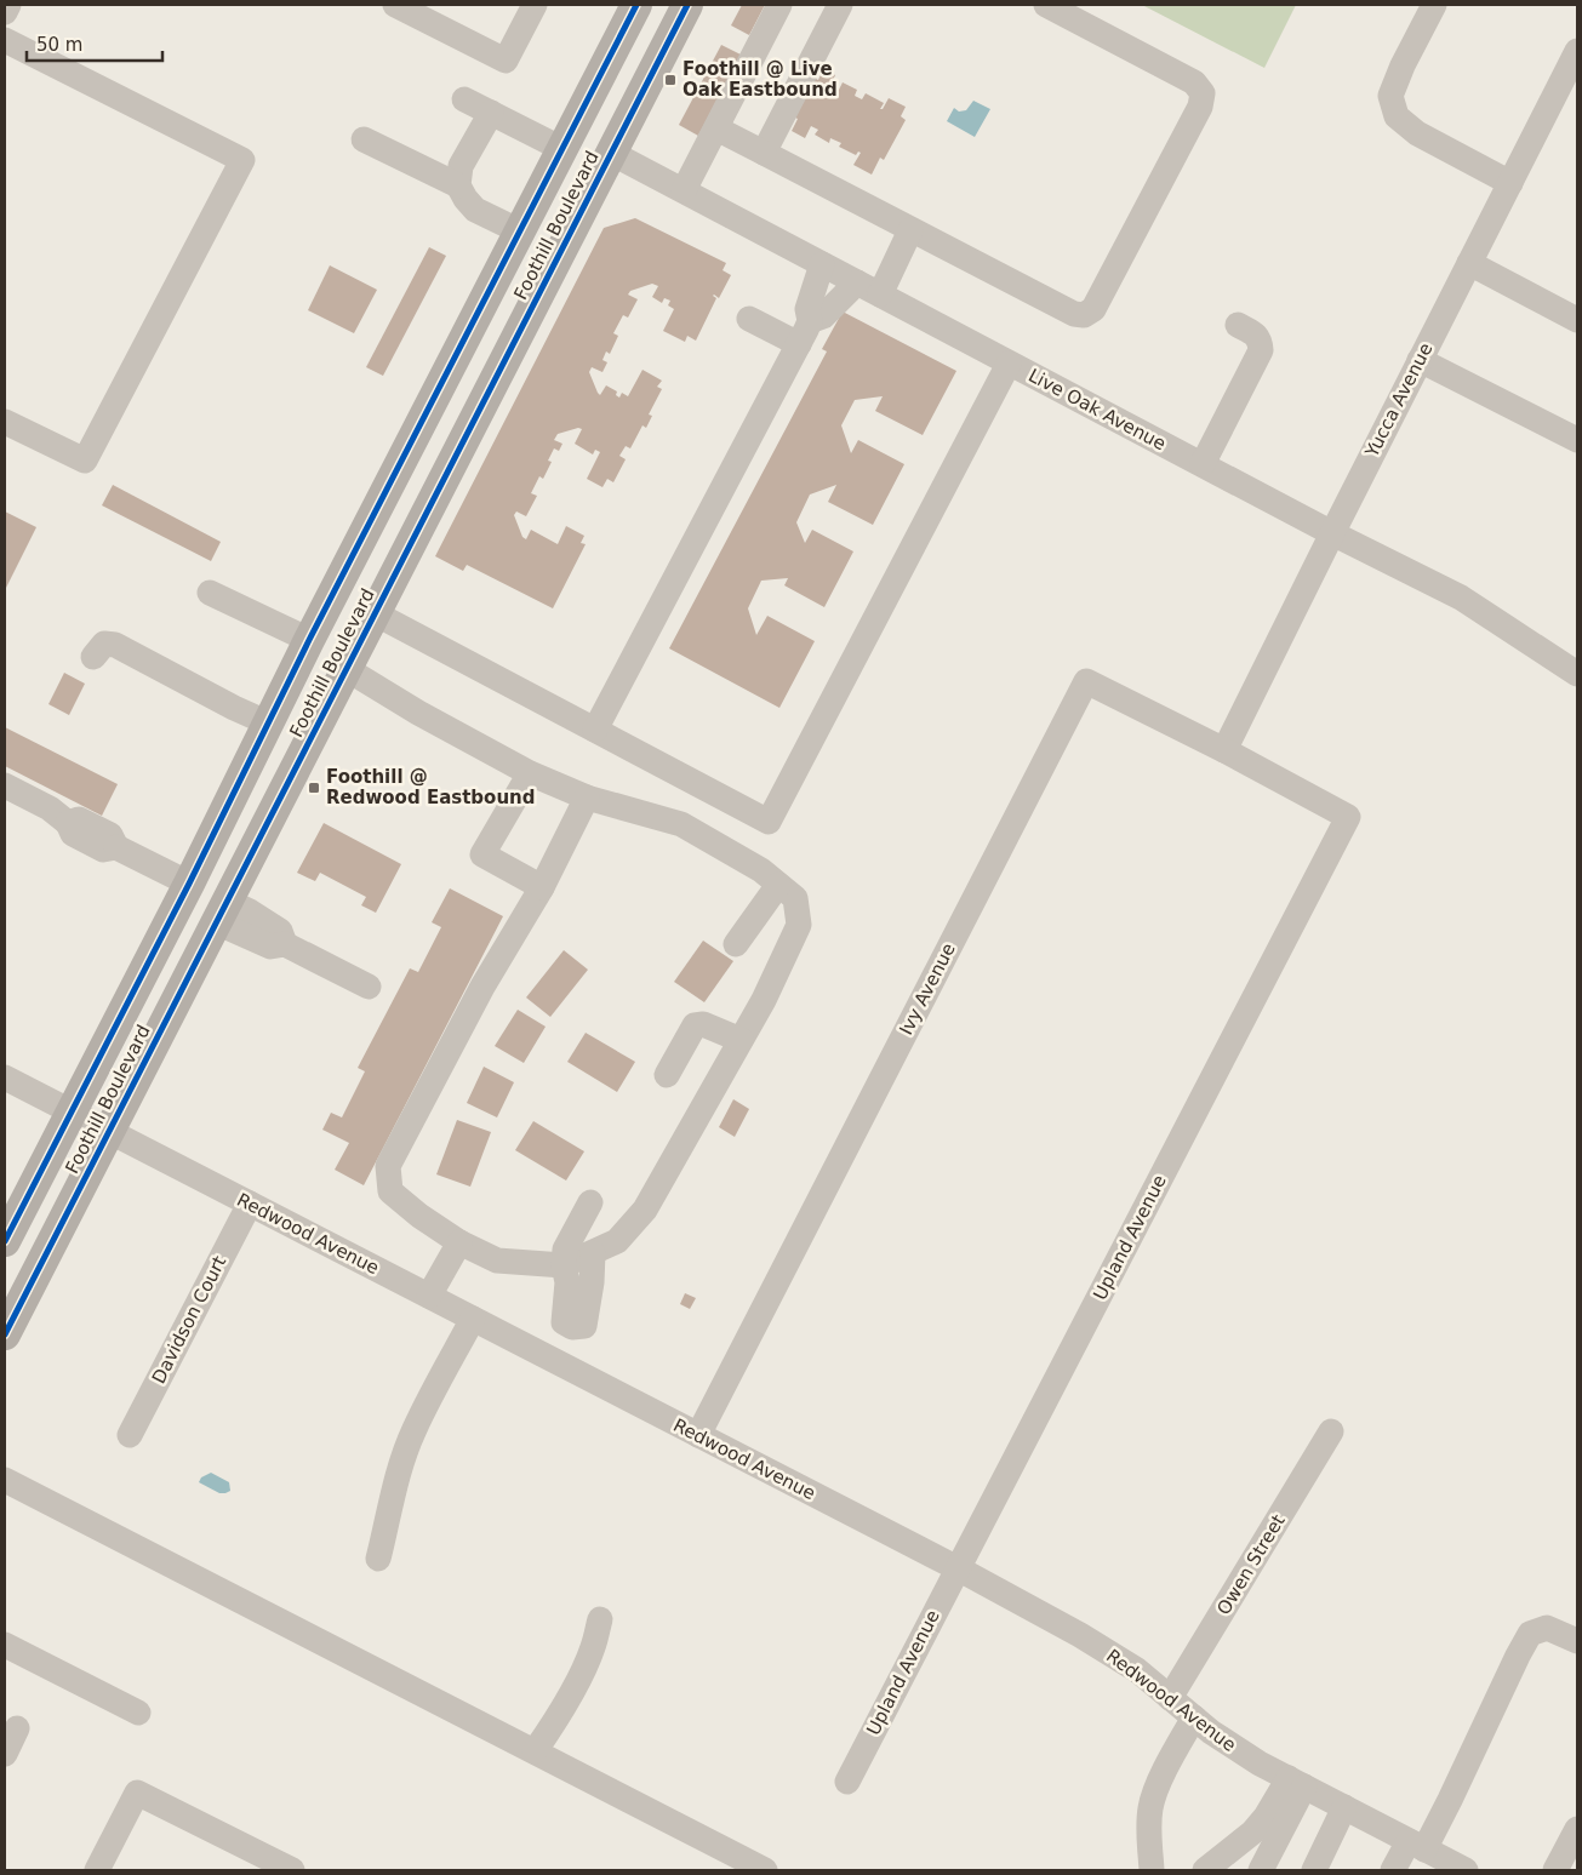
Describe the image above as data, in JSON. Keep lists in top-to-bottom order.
{
  "streets": {
    "main road": ["Foothill Boulevard"],
    "street": [
      "Yucca Avenue",
      "Live Oak Avenue",
      "Ivy Avenue",
      "Redwood Avenue",
      "Upland Avenue",
      "Davidson Court",
      "Owen Street"
    ]
  },
  "crossings": [
    ["Foothill Boulevard", "Live Oak Avenue"],
    ["Foothill Boulevard", "Redwood Avenue"],
    ["Yucca Avenue", "Live Oak Avenue"],
    ["Yucca Avenue", "Ivy Avenue"],
    ["Yucca Avenue", "Upland Avenue"],
    ["Ivy Avenue", "Redwood Avenue"],
    ["Ivy Avenue", "Upland Avenue"],
    ["Redwood Avenue", "Upland Avenue"],
    ["Redwood Avenue", "Davidson Court"],
    ["Redwood Avenue", "Owen Street"]
  ],
  "places": {
    "transit": ["Foothill @ Live Oak Eastbound", "Foothill @ Redwood Eastbound"]
  },
  "scale_bar": "50 m"
}
